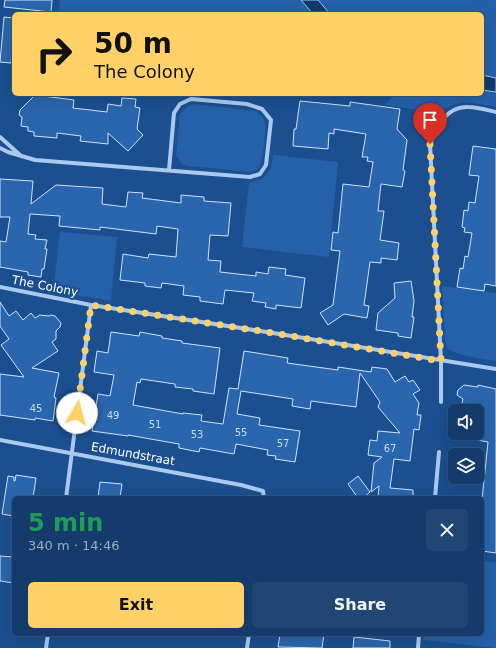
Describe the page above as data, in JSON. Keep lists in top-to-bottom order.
{
  "streets": {
    "street": ["The Colony", "Edmundstraat"]
  },
  "house_numbers": [
    "45",
    "49",
    "51",
    "55",
    "53",
    "57",
    "67"
  ],
  "page": {
    "turn": ["50 m", "The Colony"],
    "heading": ["5 min", "340 m · 14:46"],
    "buttons": ["Exit", "Share"]
  }
}
